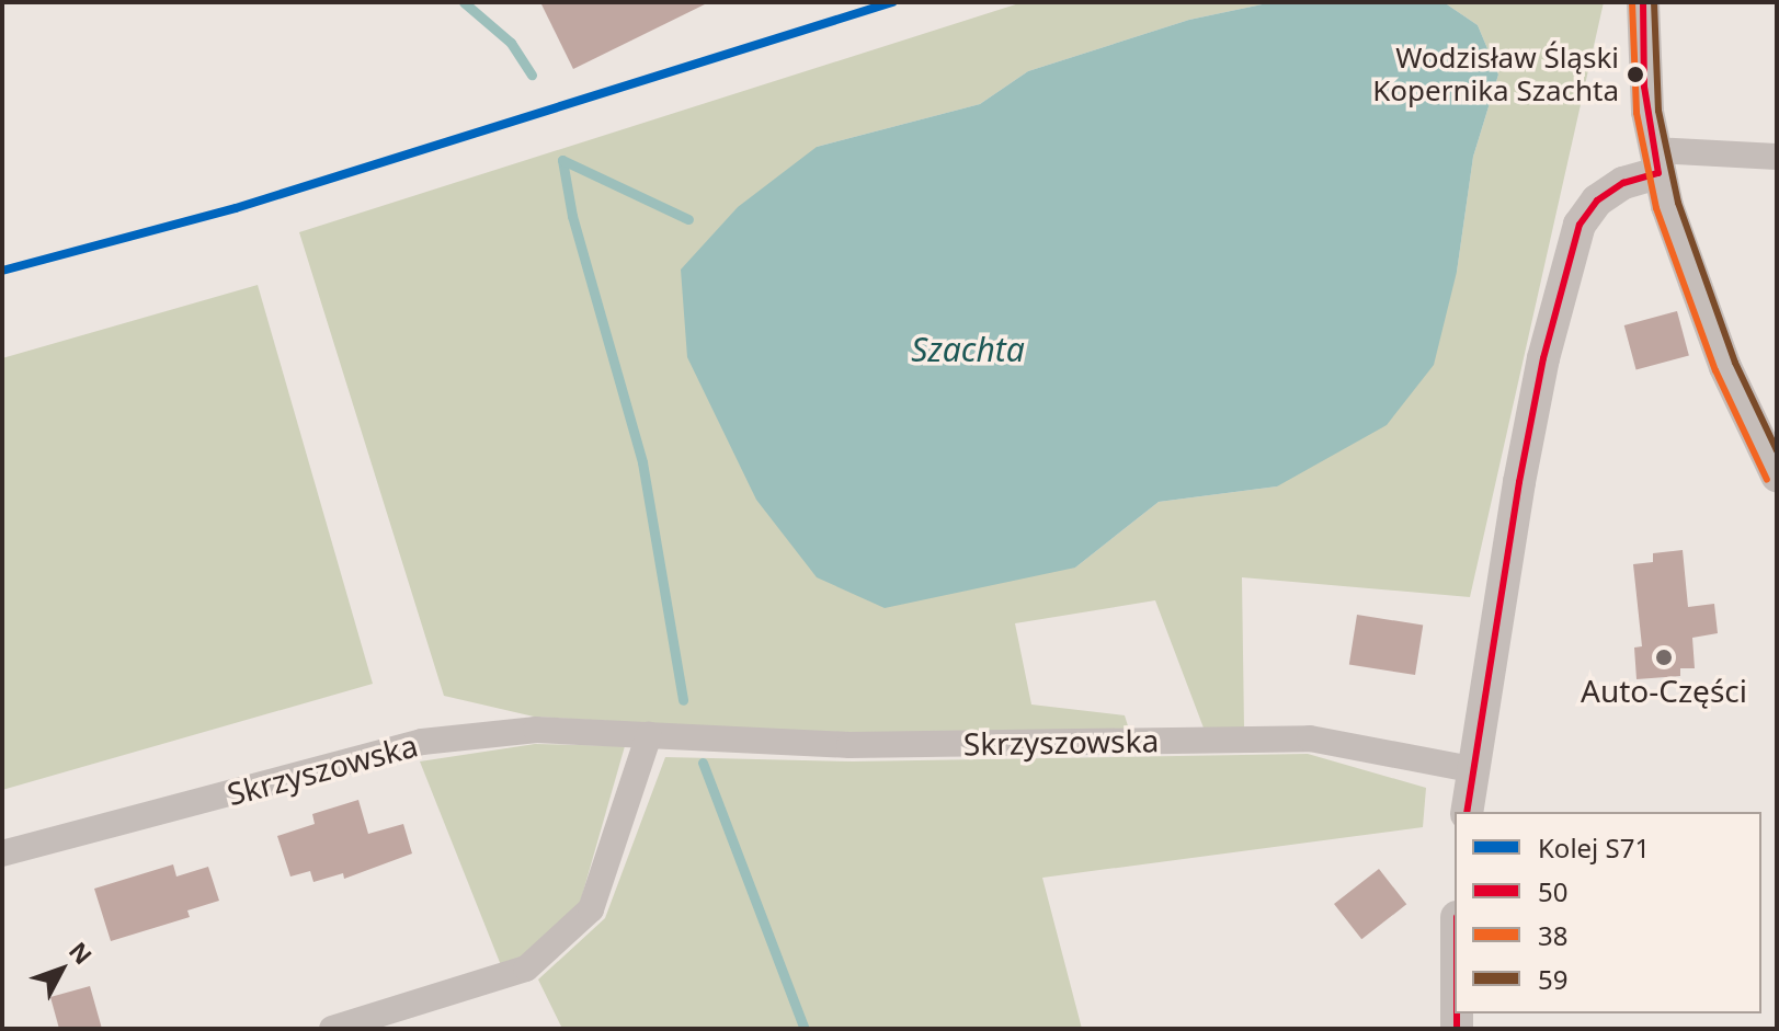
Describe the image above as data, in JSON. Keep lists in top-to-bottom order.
{
  "streets": {
    "street": ["Skrzyszowska"]
  },
  "water": ["Szachta"],
  "places": ["Wodzisław Śląski Kopernika Szachta", "Auto-Części"],
  "lines": [
    "rail line S71",
    "transit line 50",
    "transit line 38",
    "transit line 59"
  ],
  "legend": [
    "Kolej S71",
    "50",
    "38",
    "59"
  ],
  "north": "top right"
}
